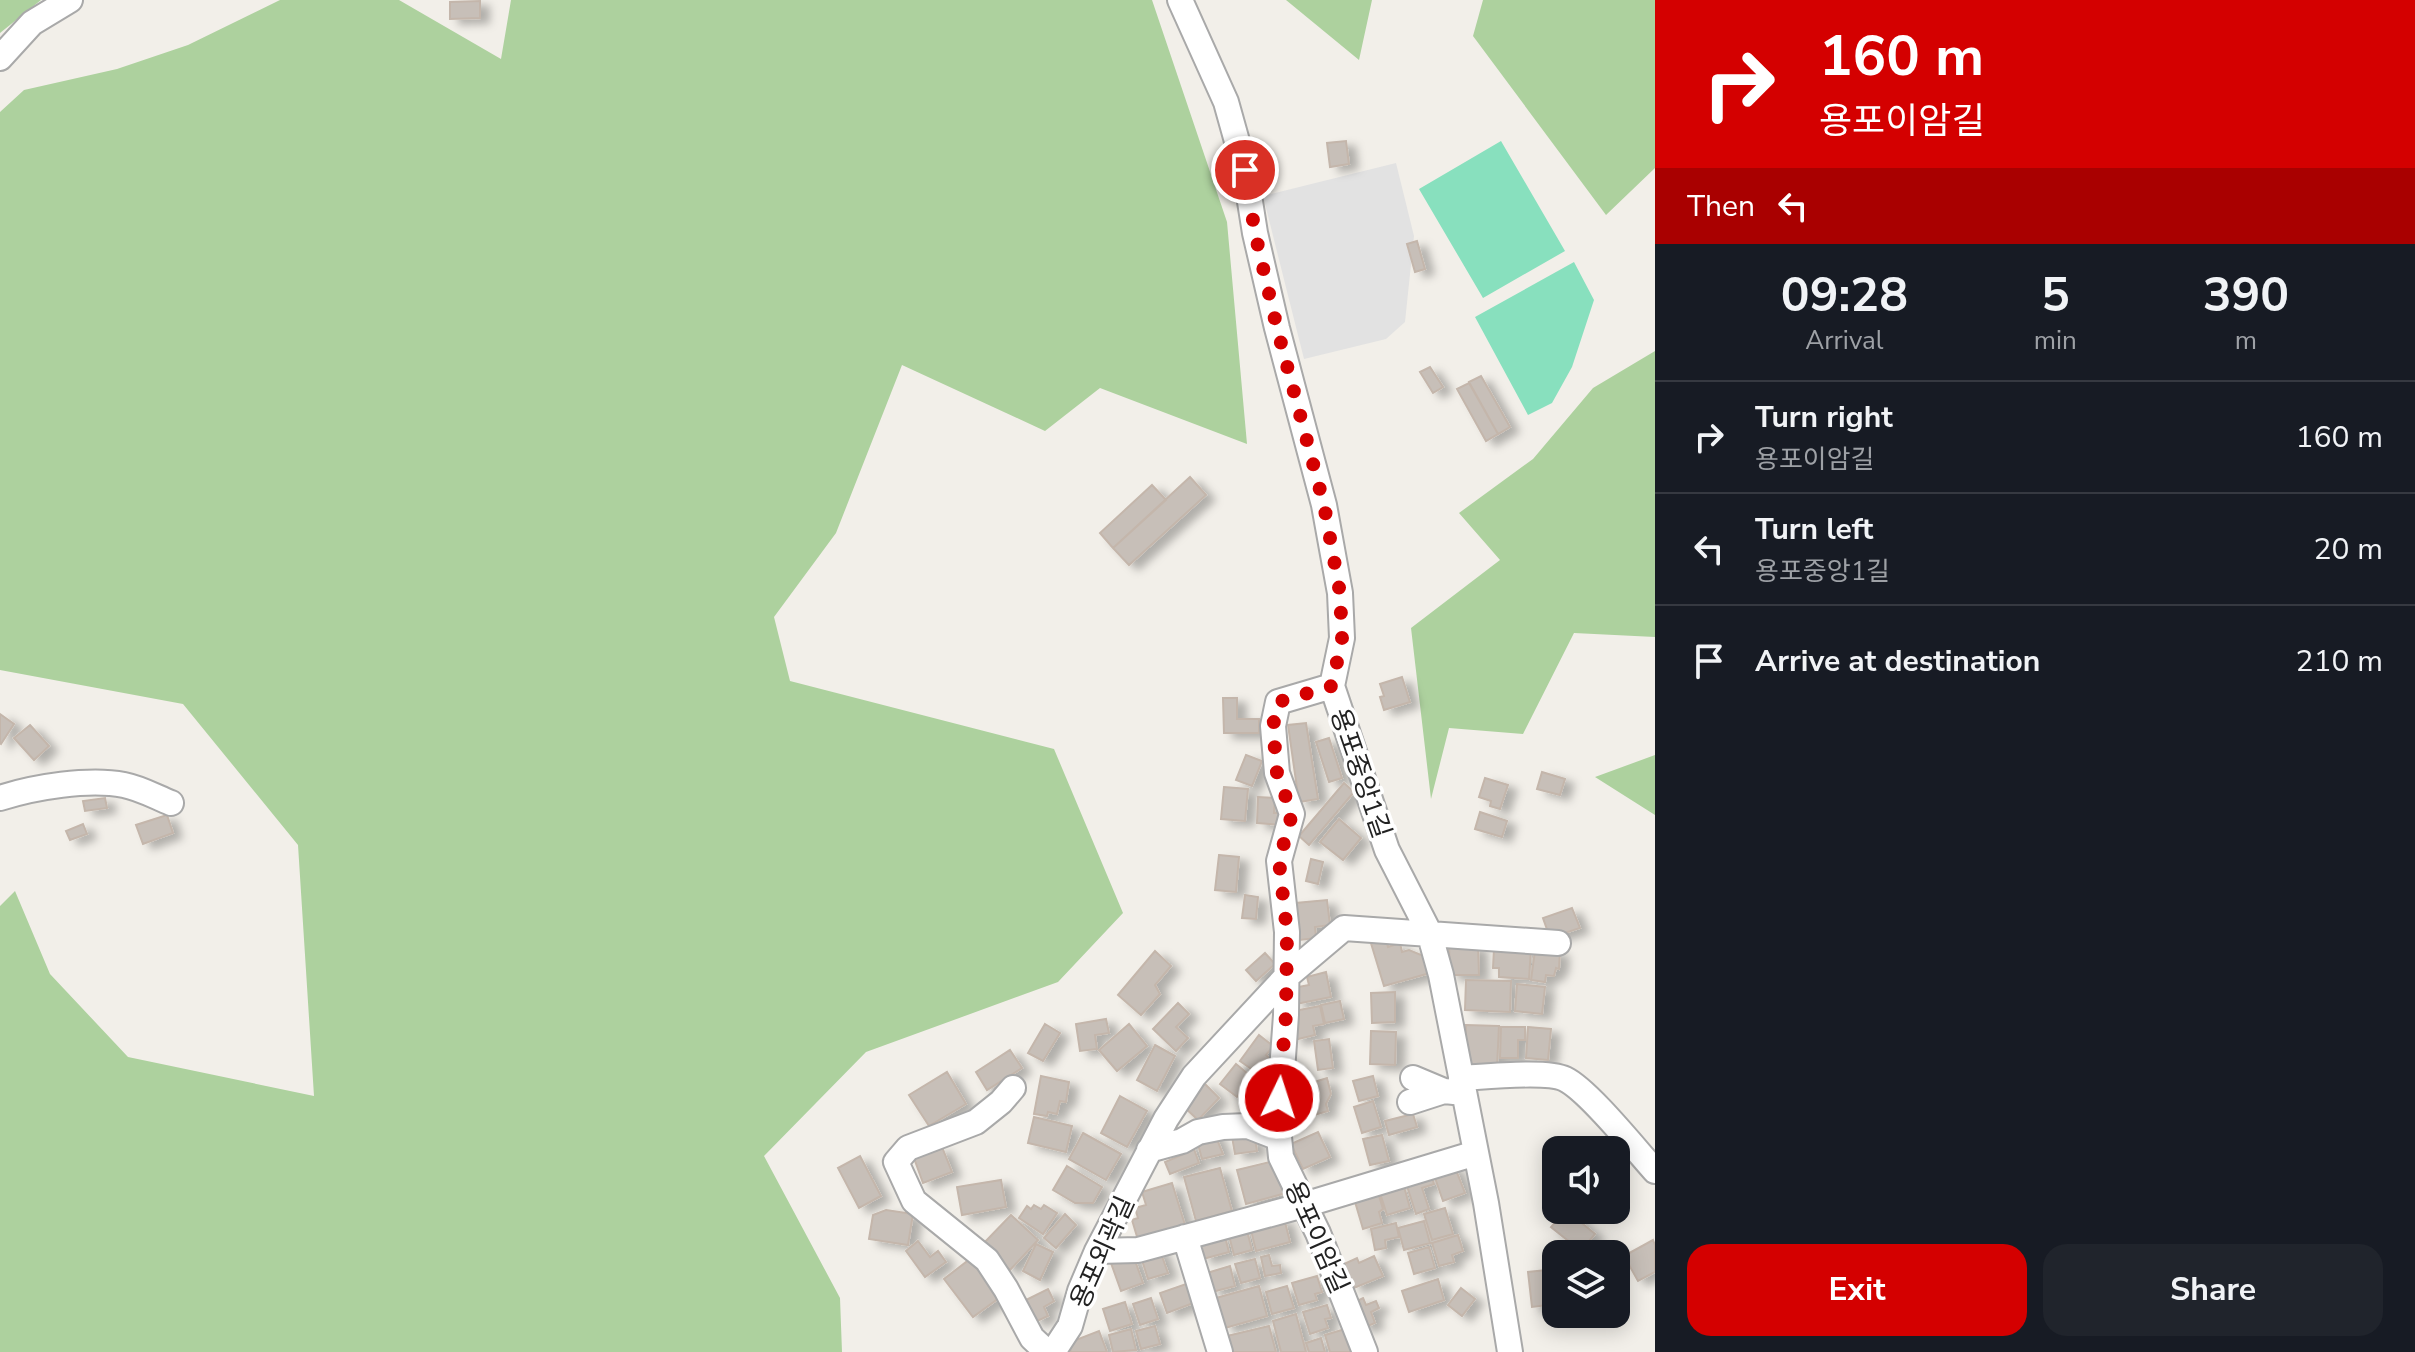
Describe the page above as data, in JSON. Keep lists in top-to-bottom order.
{
  "streets": {
    "street": ["용포중앙1길", "용포이암길", "용포외곽길"]
  },
  "crossings": [
    ["용포중앙1길", "용포이암길"],
    ["용포중앙1길", "용포외곽길"],
    ["용포이암길", "용포외곽길"]
  ],
  "page": {
    "turn": ["160 m", "용포이암길"],
    "then": "Then",
    "eta": [
      "09:28",
      "Arrival",
      "5",
      "min",
      "390",
      "m"
    ],
    "list": [
      {
        "name": "Turn right",
        "note": "용포이암길",
        "value": "160 m"
      },
      {
        "name": "Turn left",
        "note": "용포중앙1길",
        "value": "20 m"
      },
      {
        "name": "Arrive at destination",
        "value": "210 m"
      }
    ],
    "buttons": ["Exit", "Share"]
  }
}
